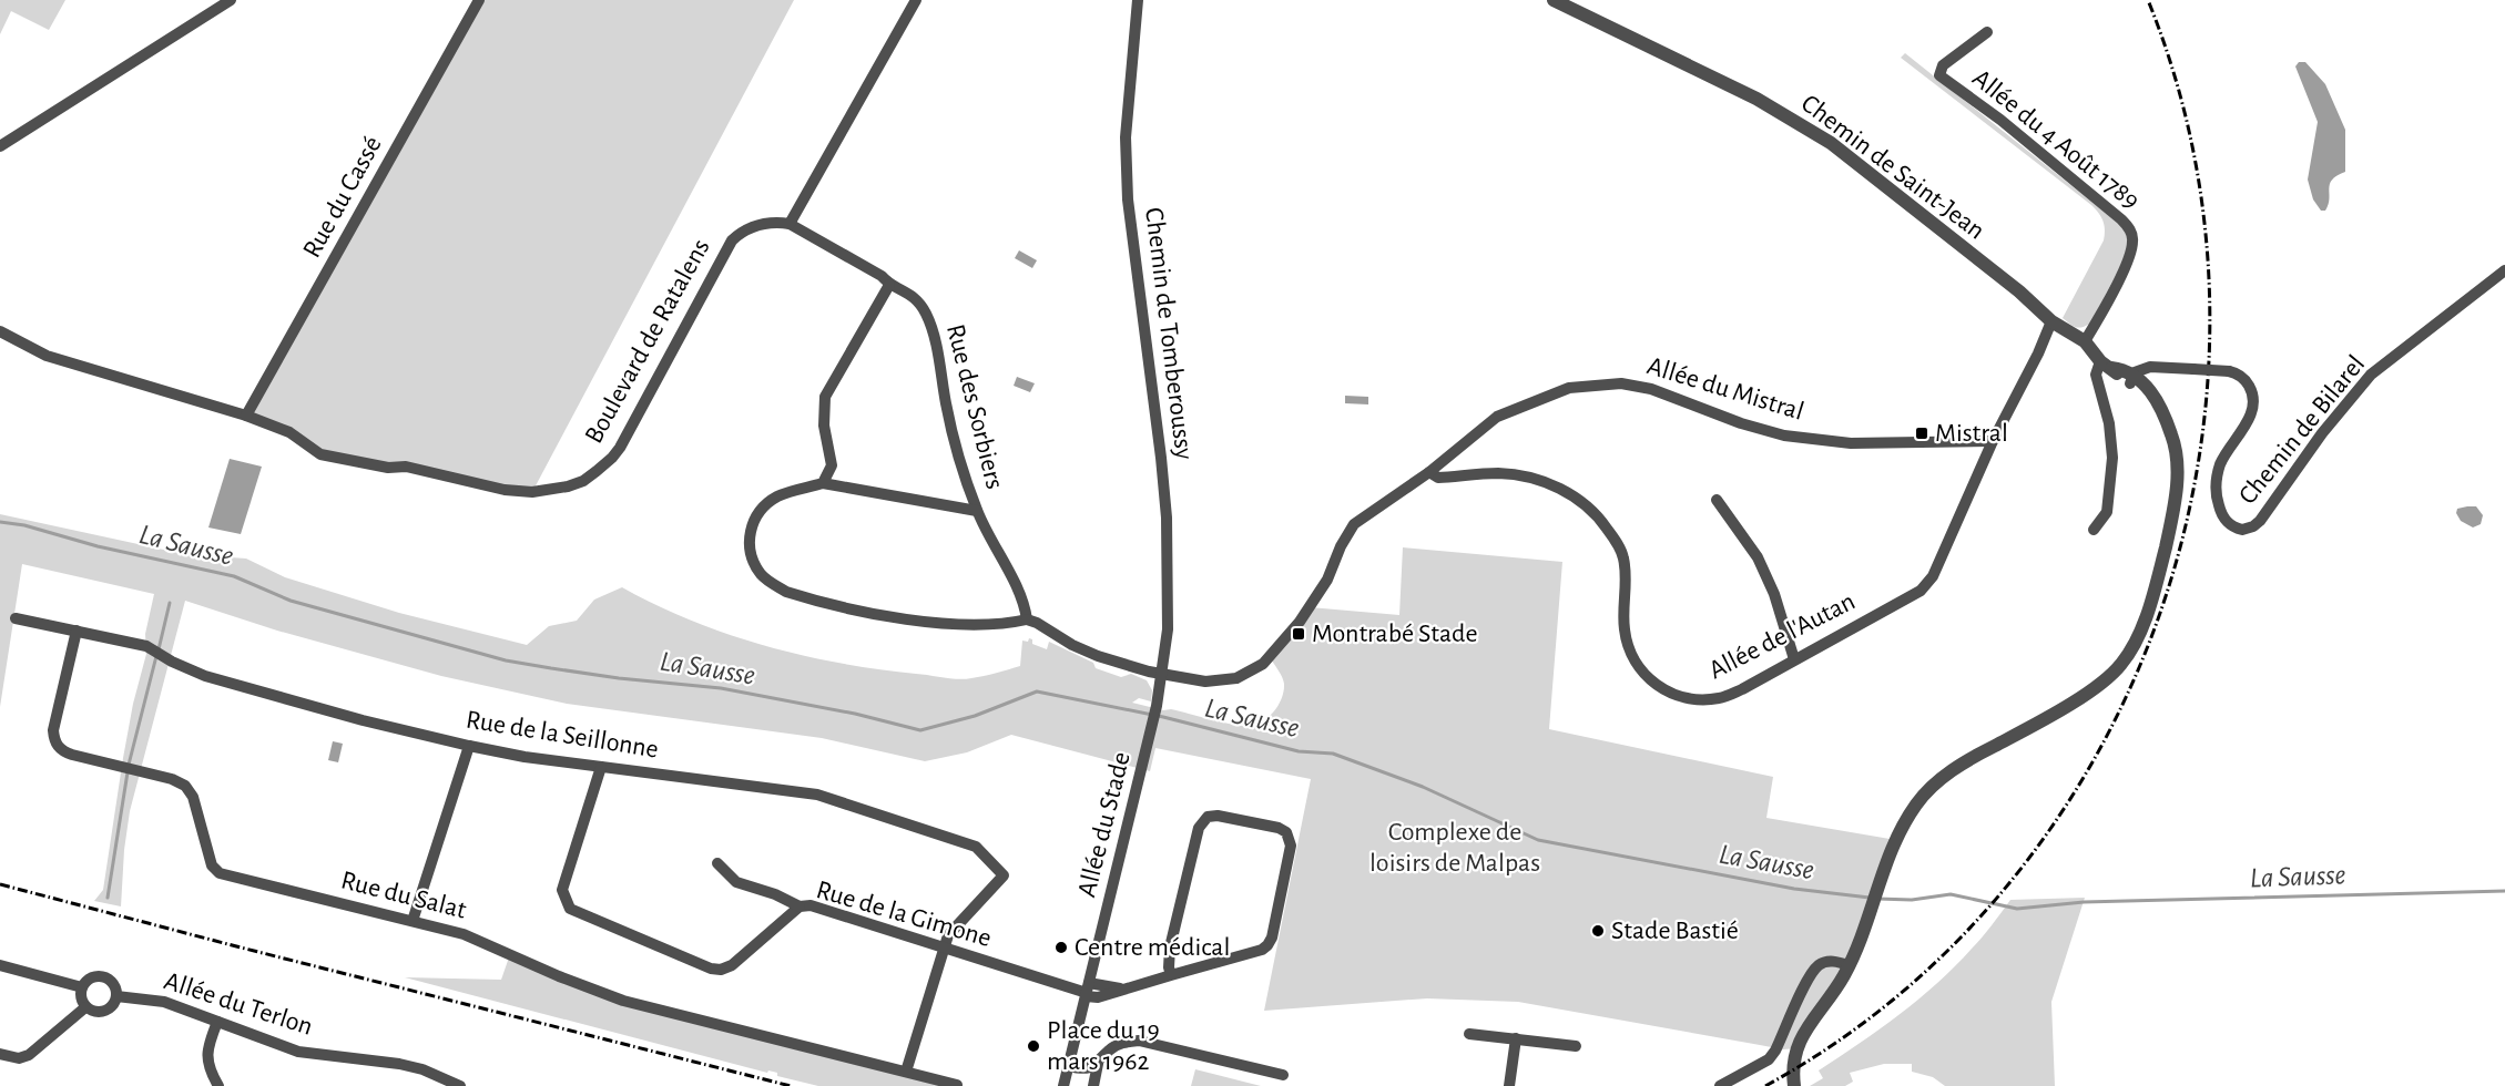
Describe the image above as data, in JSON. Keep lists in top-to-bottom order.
{
  "streets": {
    "street": [
      "Allée du 4 Août 1789",
      "Chemin de Saint-Jean",
      "Rue du Cassé",
      "Chemin de Tomberoussy",
      "Boulevard de Ratalens",
      "Allée du Mistral",
      "Rue des Sorbiers",
      "Chemin de Bilarel",
      "Allée de l'Autan",
      "Rue de la Seillonne",
      "Allée du Stade",
      "Rue du Salat",
      "Rue de la Gimone",
      "Allée du Terlon"
    ]
  },
  "crossings": [
    ["Allée du 4 Août 1789", "Chemin de Saint-Jean"],
    ["Chemin de Saint-Jean", "Allée de l'Autan"],
    ["Rue du Cassé", "Boulevard de Ratalens"],
    ["Chemin de Tomberoussy", "Allée du Stade"],
    ["Boulevard de Ratalens", "Rue des Sorbiers"],
    ["Allée du Mistral", "Allée de l'Autan"],
    ["Rue de la Seillonne", "Rue du Salat"],
    ["Rue de la Seillonne", "Rue de la Gimone"],
    ["Allée du Stade", "Rue de la Gimone"]
  ],
  "water": ["La Sausse"],
  "parks": ["Complexe de loisirs de Malpas"],
  "places": {
    "transit": ["Mistral", "Montrabé Stade"],
    "other": ["Stade Bastié", "Centre médical", "Place du 19 mars 1962"]
  }
}
